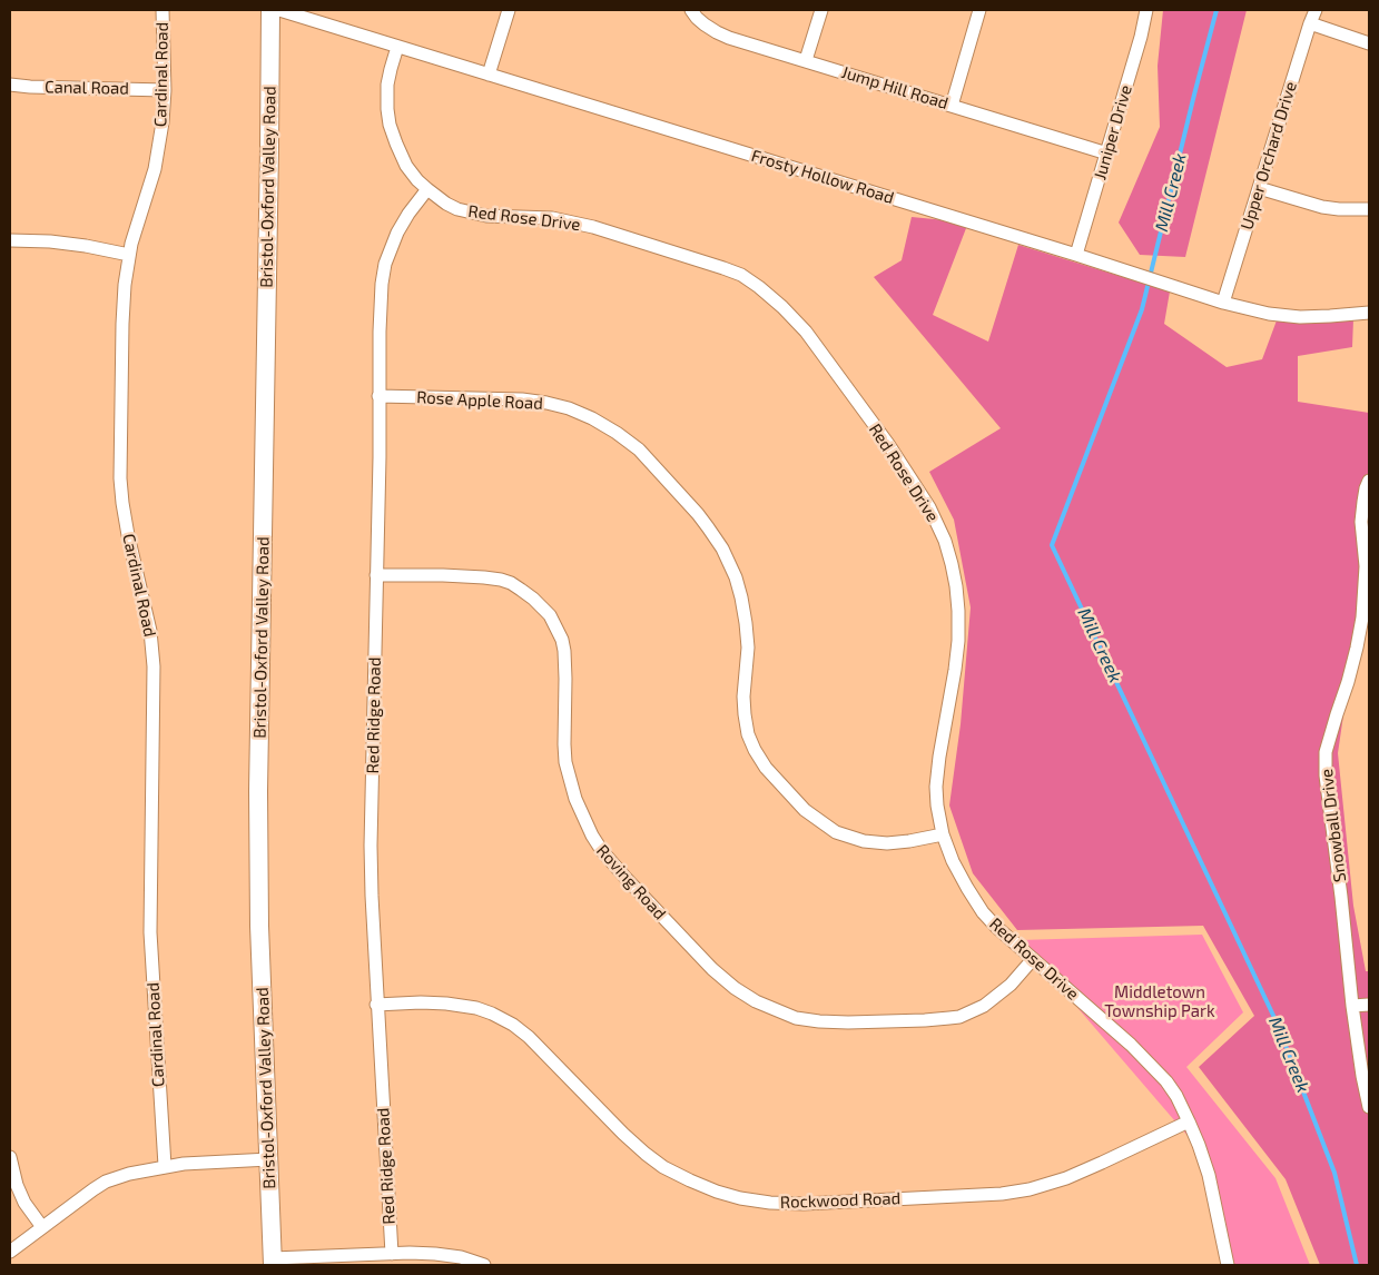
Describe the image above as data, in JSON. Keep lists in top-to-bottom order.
{
  "streets": {
    "main road": ["Bristol-Oxford Valley Road"],
    "street": [
      "Cardinal Road",
      "Canal Road",
      "Jump Hill Road",
      "Juniper Drive",
      "Upper Orchard Drive",
      "Frosty Hollow Road",
      "Red Rose Drive",
      "Rose Apple Road",
      "Red Ridge Road",
      "Snowball Drive",
      "Roving Road",
      "Rockwood Road"
    ]
  },
  "crossings": [
    ["Cardinal Road", "Canal Road"],
    ["Jump Hill Road", "Juniper Drive"],
    ["Juniper Drive", "Frosty Hollow Road"],
    ["Upper Orchard Drive", "Frosty Hollow Road"],
    ["Frosty Hollow Road", "Red Rose Drive"],
    ["Red Rose Drive", "Rose Apple Road"],
    ["Red Rose Drive", "Red Ridge Road"],
    ["Red Rose Drive", "Roving Road"],
    ["Red Rose Drive", "Rockwood Road"],
    ["Rose Apple Road", "Red Ridge Road"],
    ["Red Ridge Road", "Roving Road"],
    ["Red Ridge Road", "Rockwood Road"]
  ],
  "water": ["Mill Creek"],
  "parks": ["Middletown Township Park"]
}
